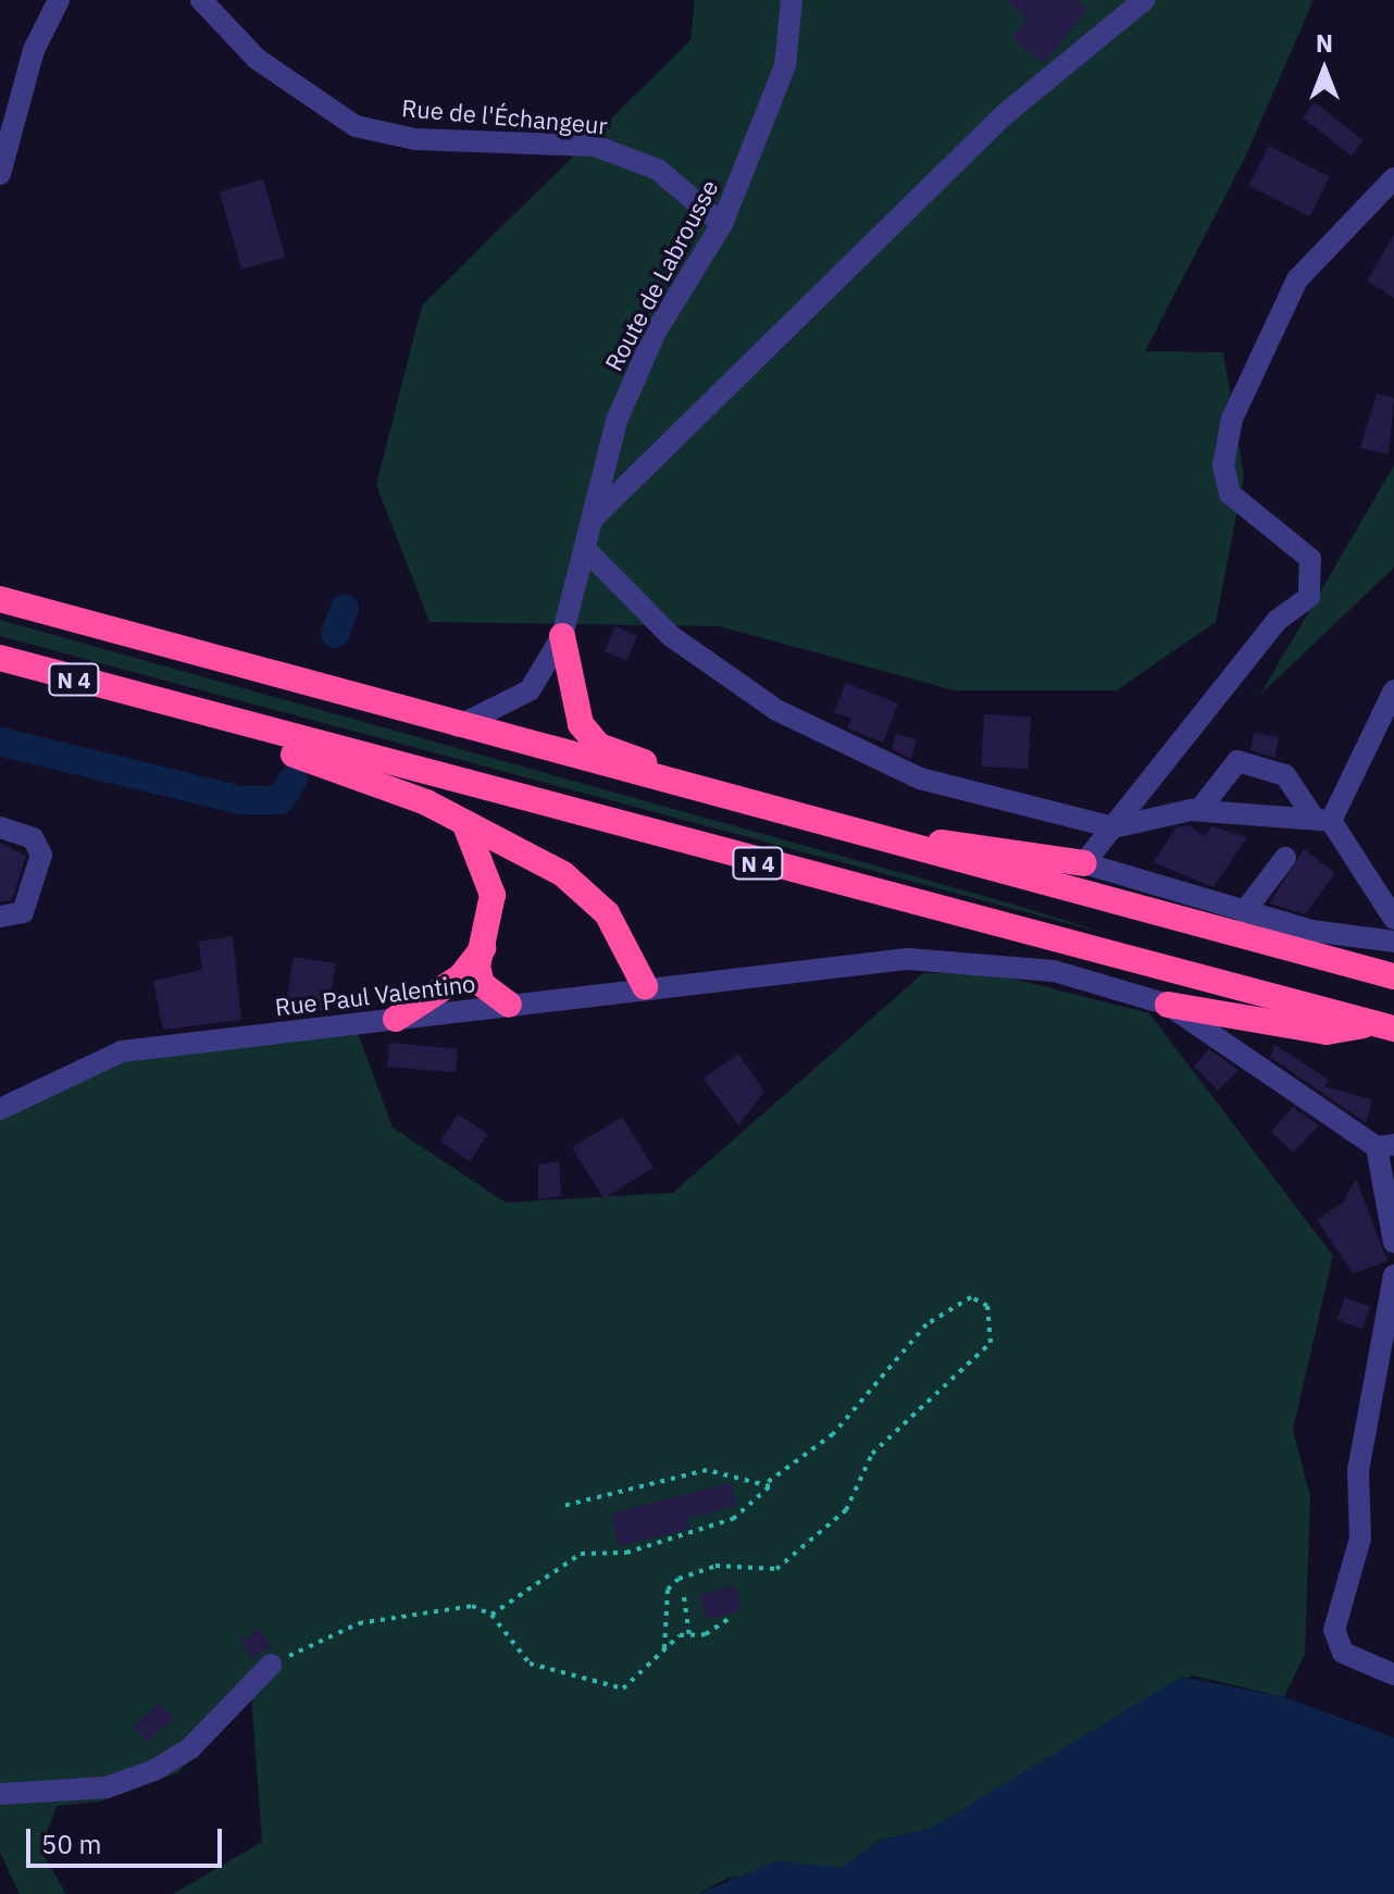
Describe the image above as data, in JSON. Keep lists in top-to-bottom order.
{
  "streets": {
    "highway": ["N 4"],
    "street": ["Rue de l'Échangeur", "Route de Labrousse", "Rue Paul Valentino"]
  },
  "crossings": [
    ["Rue de l'Échangeur", "Route de Labrousse"],
    ["Route de Labrousse", "N 4"]
  ],
  "scale_bar": "50 m",
  "north": "top"
}
